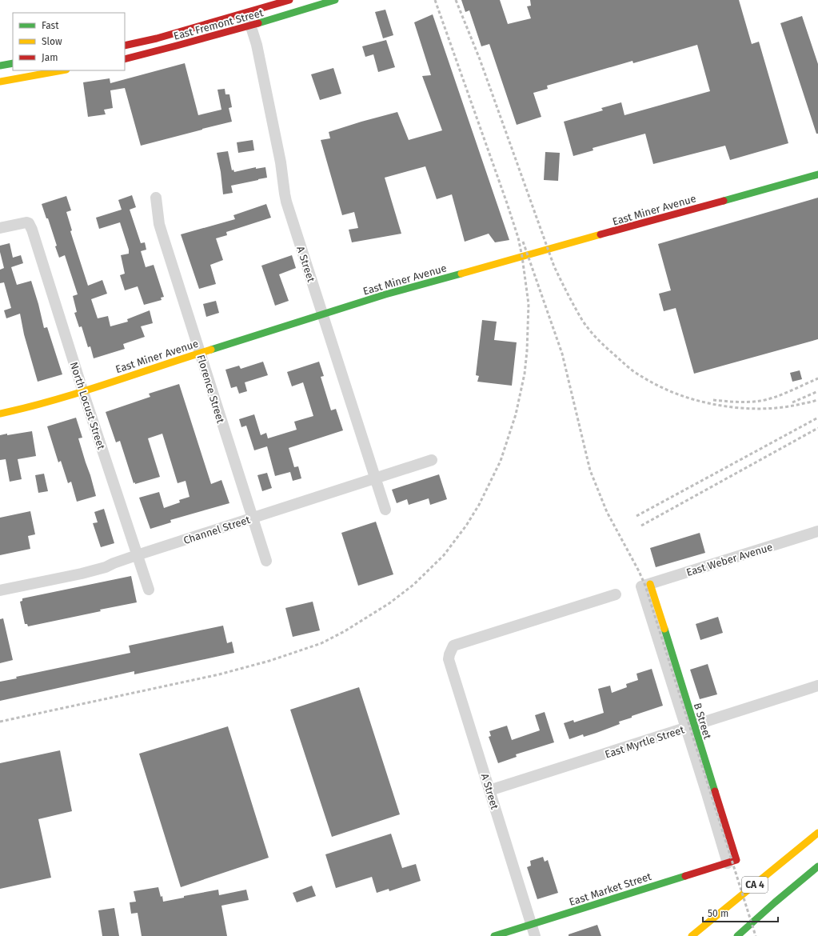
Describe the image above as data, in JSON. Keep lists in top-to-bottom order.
{
  "streets": {
    "main road": [
      "East Fremont Street",
      "East Miner Avenue",
      "CA 4",
      "East Market Street"
    ],
    "street": [
      "A Street",
      "Florence Street",
      "North Locust Street",
      "Channel Street",
      "East Weber Avenue",
      "East Myrtle Street"
    ]
  },
  "crossings": [
    ["East Fremont Street", "A Street"],
    ["East Miner Avenue", "A Street"],
    ["East Miner Avenue", "Florence Street"],
    ["East Miner Avenue", "North Locust Street"],
    ["A Street", "Channel Street"],
    ["A Street", "East Myrtle Street"],
    ["A Street", "East Market Street"],
    ["Florence Street", "Channel Street"],
    ["North Locust Street", "Channel Street"],
    ["East Weber Avenue", "East Myrtle Street"]
  ],
  "legend": ["Fast", "Slow", "Jam"],
  "scale_bar": "50 m"
}
